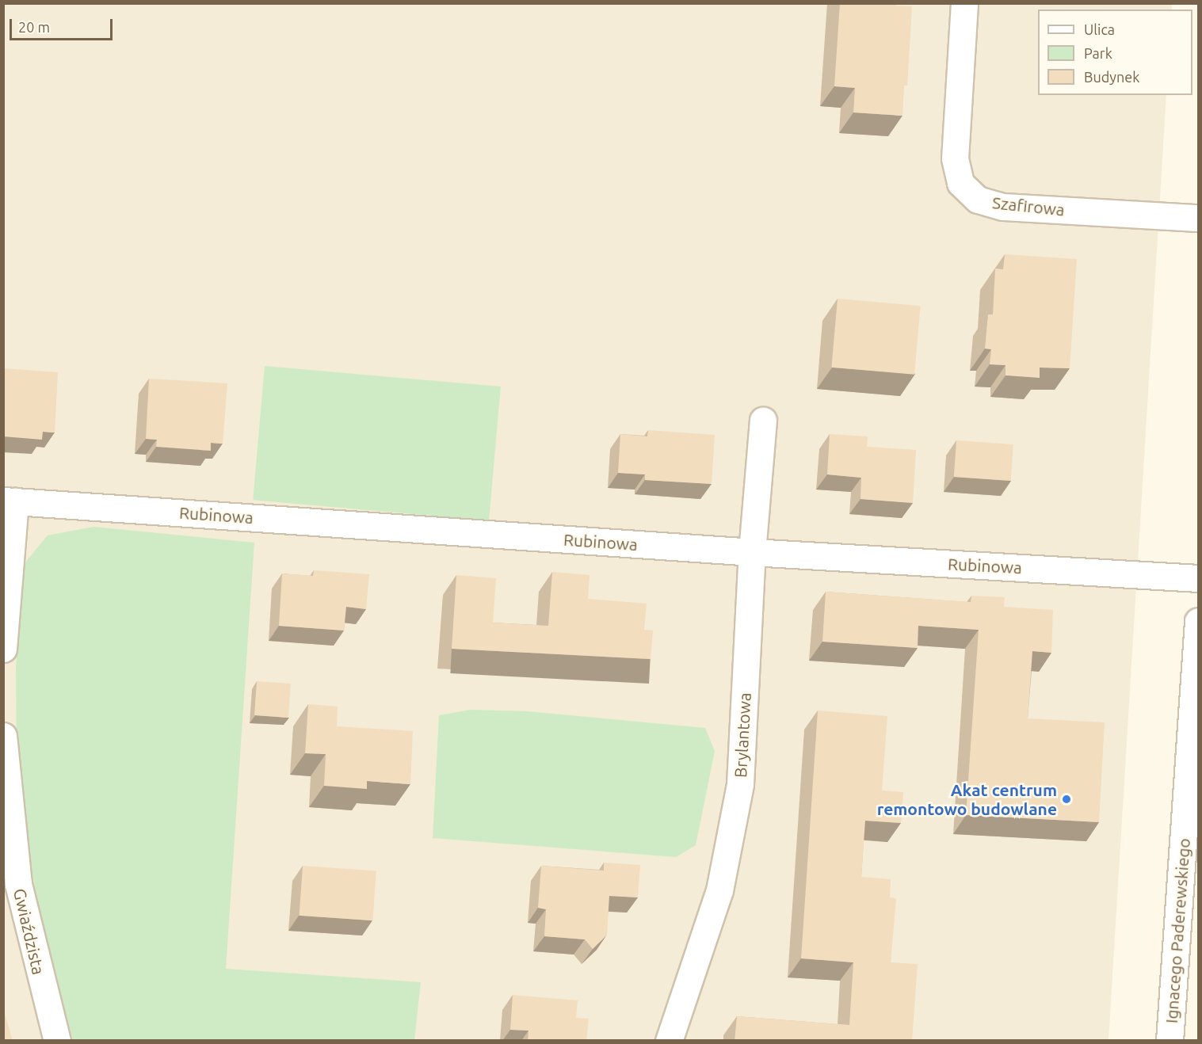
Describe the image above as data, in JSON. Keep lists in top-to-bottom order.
{
  "streets": {
    "street": [
      "Szafirowa",
      "Rubinowa",
      "Brylantowa",
      "Ignacego Paderewskiego",
      "Gwiaździsta"
    ]
  },
  "crossings": [
    ["Rubinowa", "Brylantowa"]
  ],
  "places": ["Akat centrum remontowo budowlane"],
  "legend": ["Ulica", "Park", "Budynek"],
  "scale_bar": "20 m"
}
